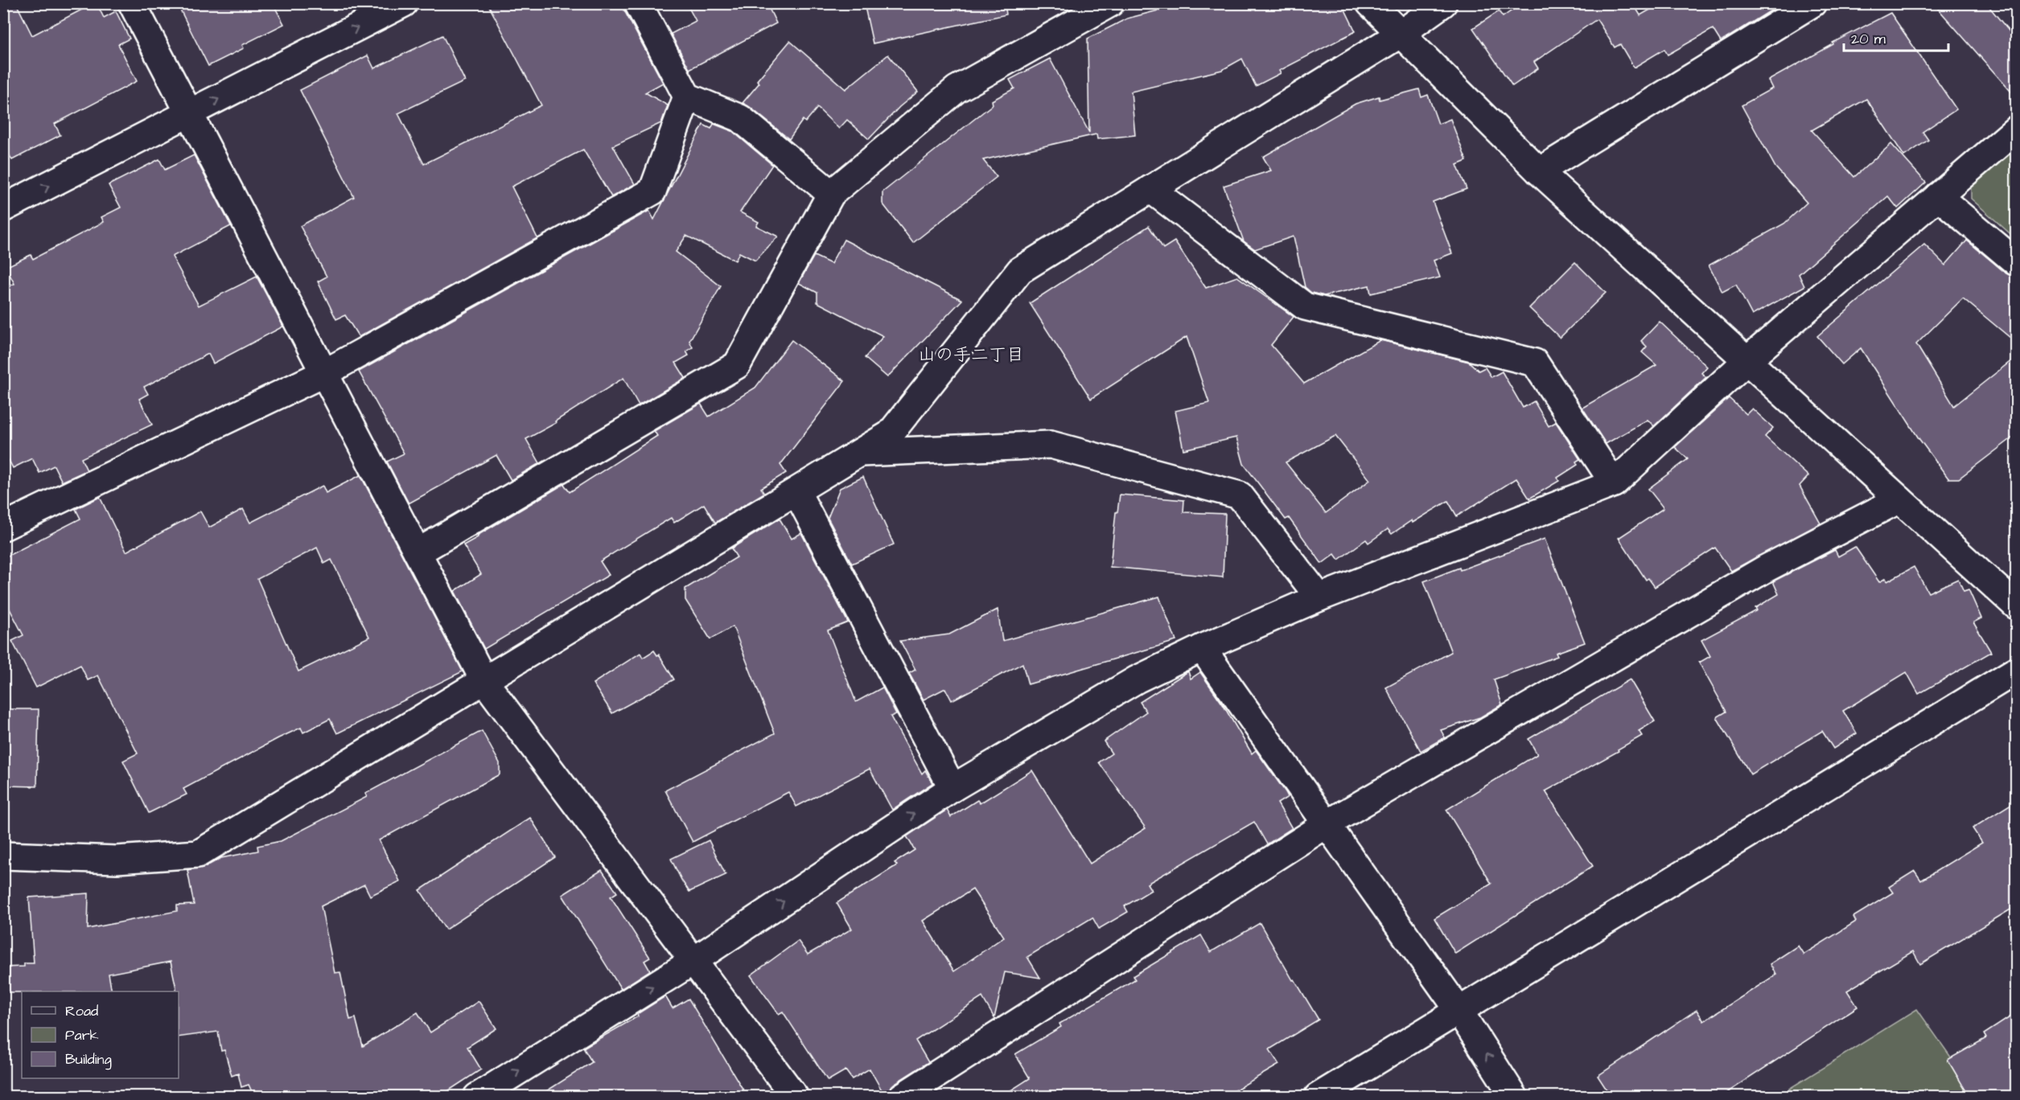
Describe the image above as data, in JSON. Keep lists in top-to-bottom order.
{
  "districts": ["山の手二丁目"],
  "legend": ["Road", "Park", "Building"],
  "scale_bar": "20 m"
}
